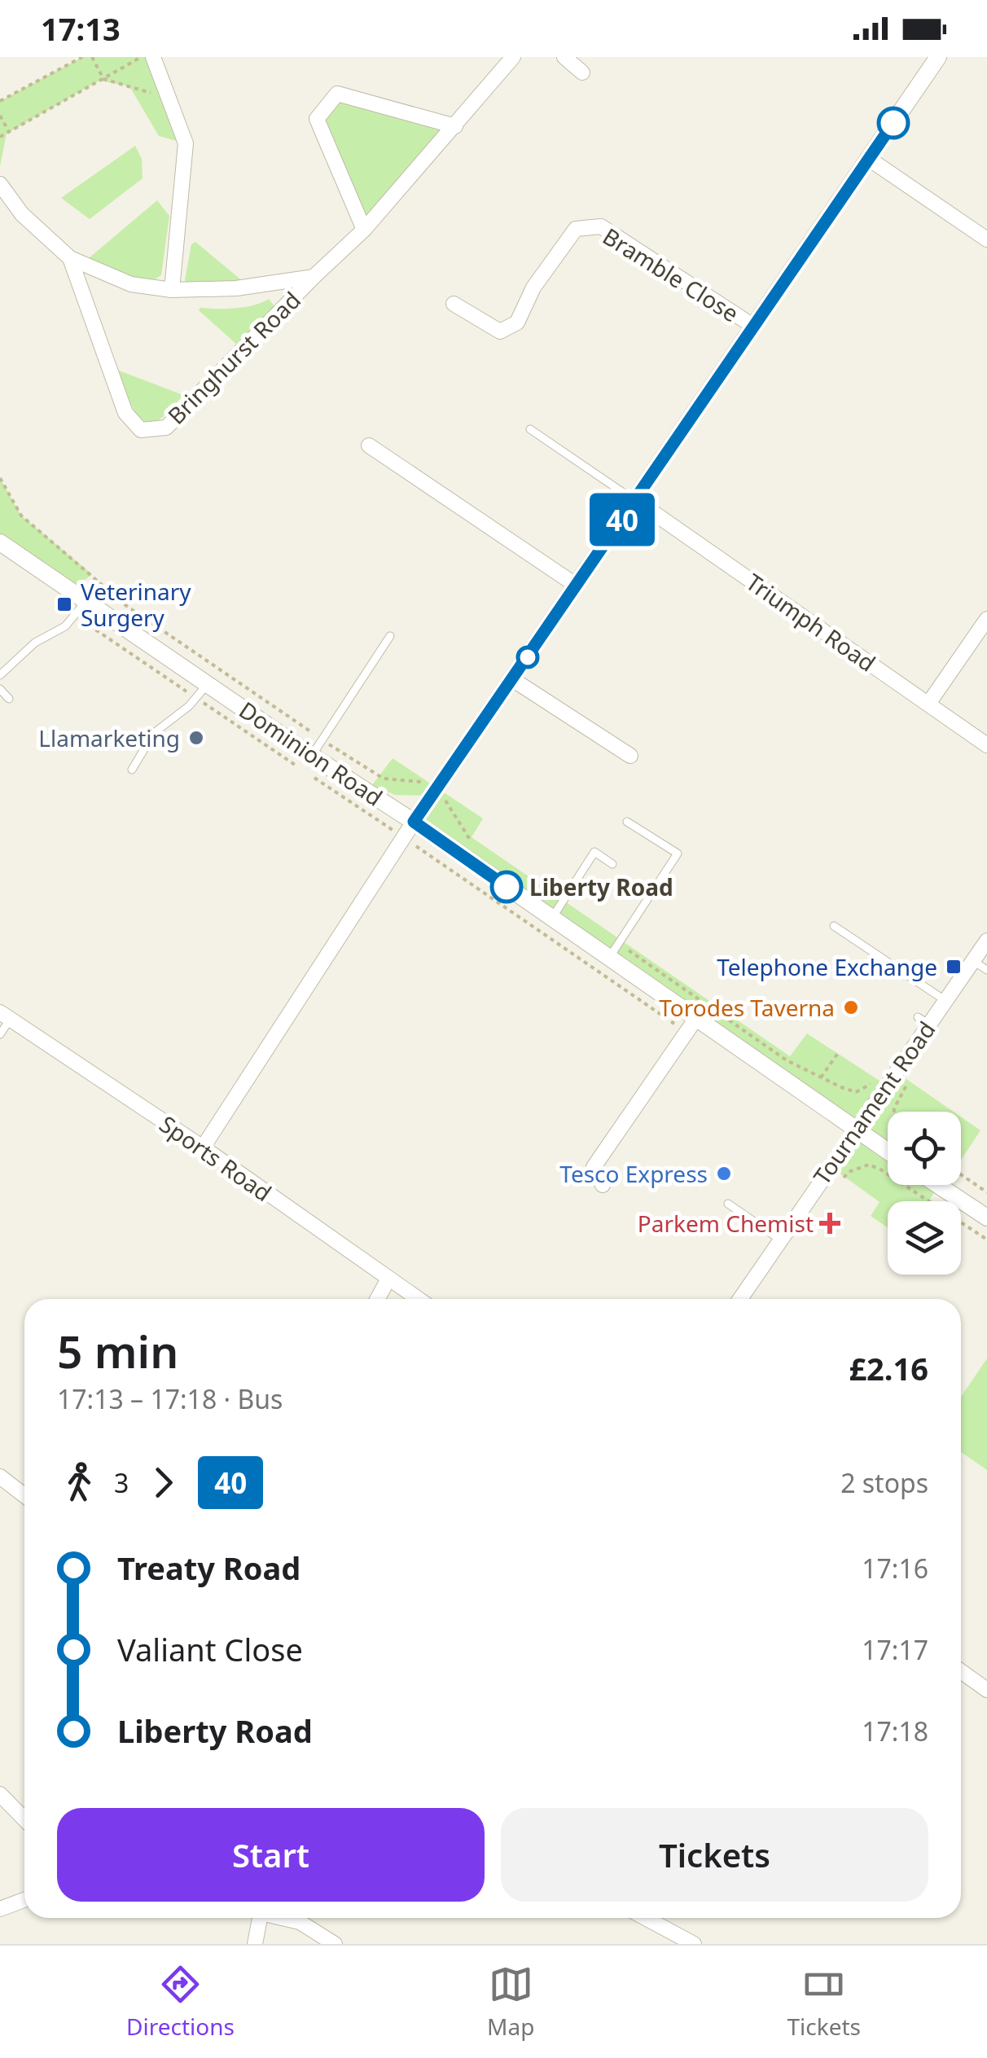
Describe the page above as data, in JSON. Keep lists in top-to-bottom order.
{
  "streets": {
    "street": [
      "Bramble Close",
      "Bringhurst Road",
      "Triumph Road",
      "Dominion Road",
      "Tournament Road",
      "Sports Road"
    ]
  },
  "crossings": [
    ["Dominion Road", "Tournament Road"]
  ],
  "places": {
    "transit": ["Veterinary Surgery", "Telephone Exchange"],
    "other": [
      "Llamarketing",
      "Liberty Road",
      "Torodes Taverna",
      "Tesco Express"
    ],
    "health": ["Parkem Chemist"]
  },
  "lines": ["bus line 40"],
  "page": {
    "status": "17:13",
    "on_map": "40",
    "heading": ["5 min", "17:13 – 17:18 · Bus", "£2.16"],
    "legs": ["3", "40", "2 stops"],
    "list": [
      {
        "name": "Treaty Road",
        "value": "17:16"
      },
      {
        "name": "Valiant Close",
        "value": "17:17"
      },
      {
        "name": "Liberty Road",
        "value": "17:18"
      }
    ],
    "buttons": ["Start", "Tickets"],
    "tabs": ["Directions", "Map", "Tickets"]
  }
}
